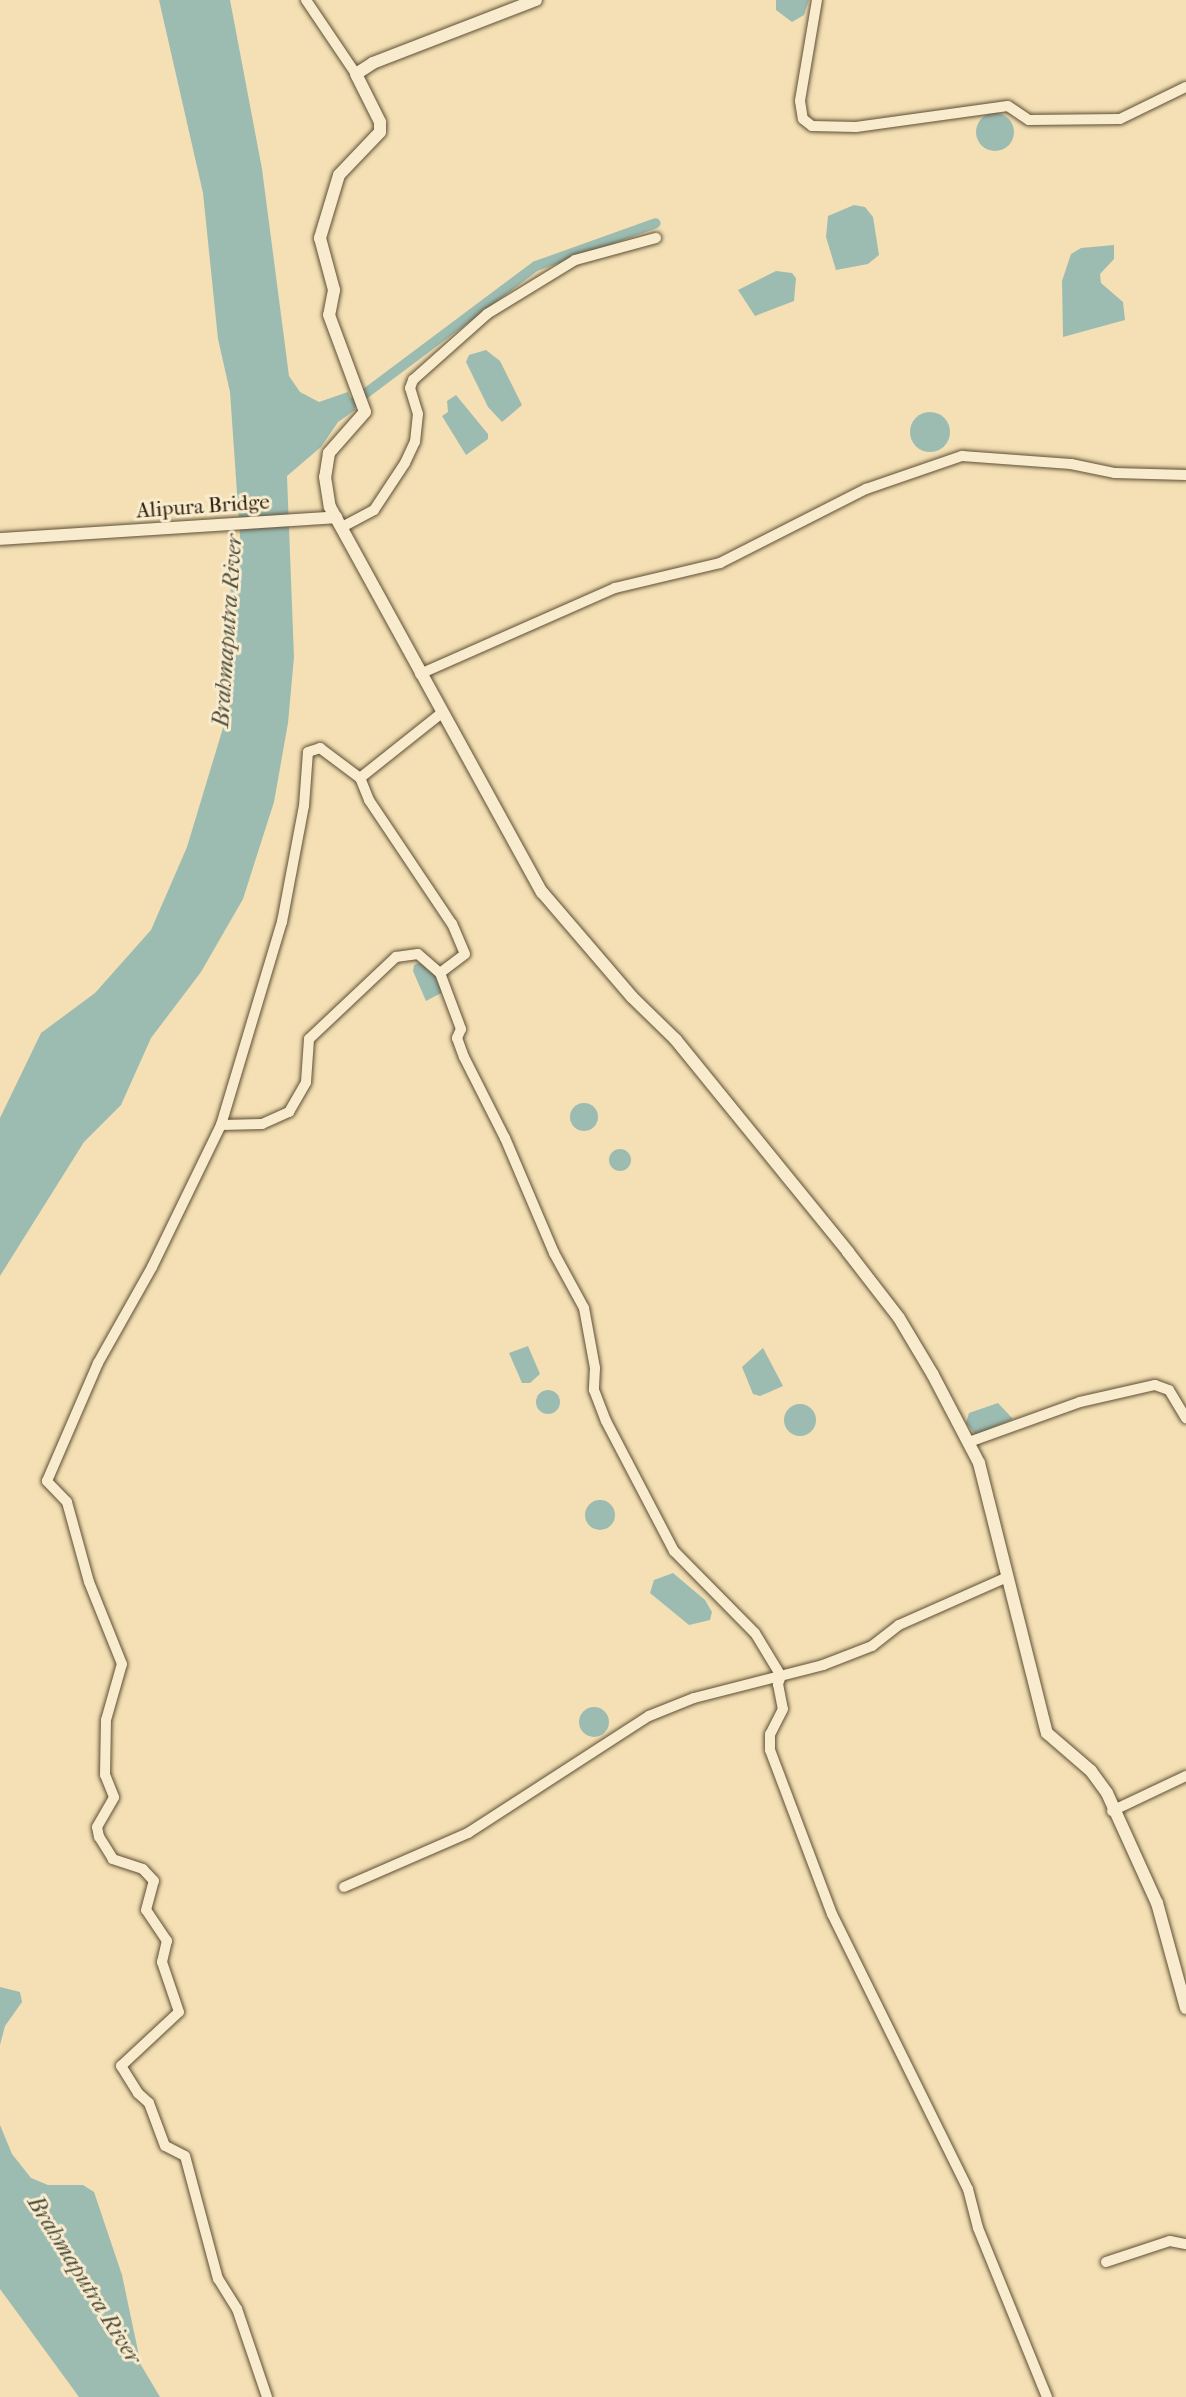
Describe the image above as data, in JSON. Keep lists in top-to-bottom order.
{
  "streets": {
    "street": ["Alipura Bridge"]
  },
  "water": ["Brahmaputra River"]
}
